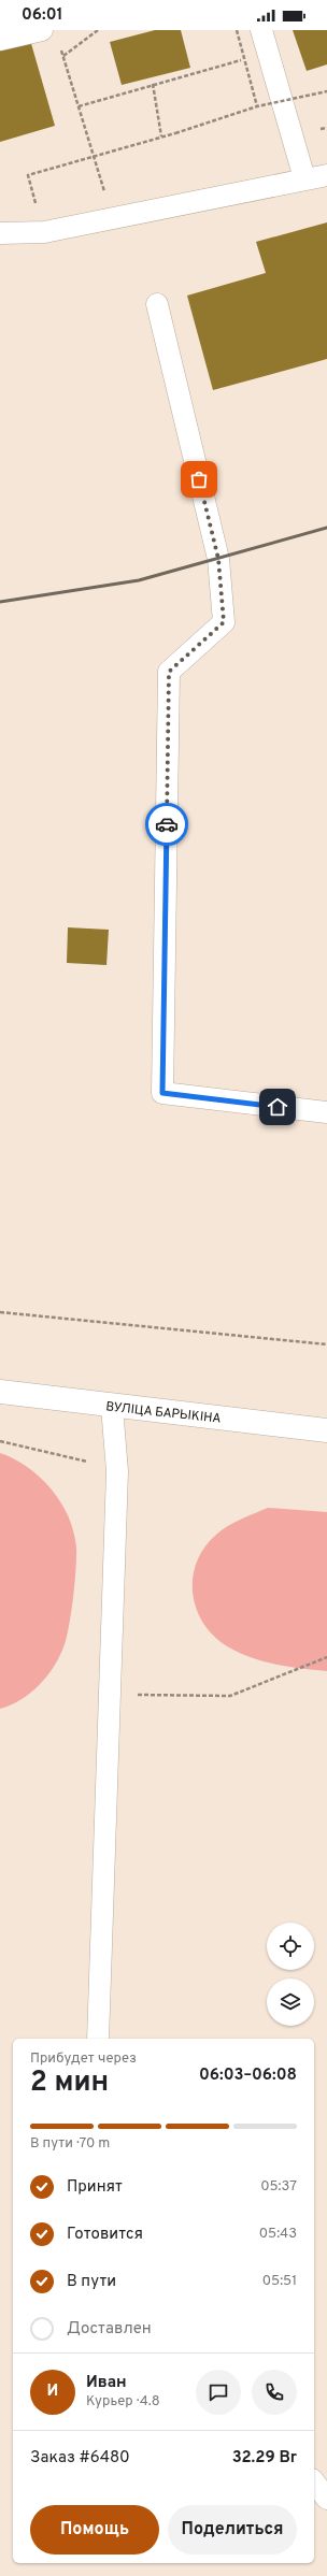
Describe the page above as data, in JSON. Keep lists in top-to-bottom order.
{
  "streets": {
    "main road": ["ВУЛІЦА БАРЫКІНА"]
  },
  "page": {
    "status": "06:01",
    "heading": ["2 мин", "Прибудет через", "06:03–06:08"],
    "panel": [
      "Иван",
      "Курьер · 4.8",
      "Заказ #6480",
      "32.29 Br"
    ],
    "bar": "В пути · 70 m",
    "list": [
      ["Принят", "05:37"],
      ["Готовится", "05:43"],
      ["В пути", "05:51"],
      "Доставлен"
    ],
    "round": "И",
    "buttons": ["Помощь", "Поделиться"]
  }
}
